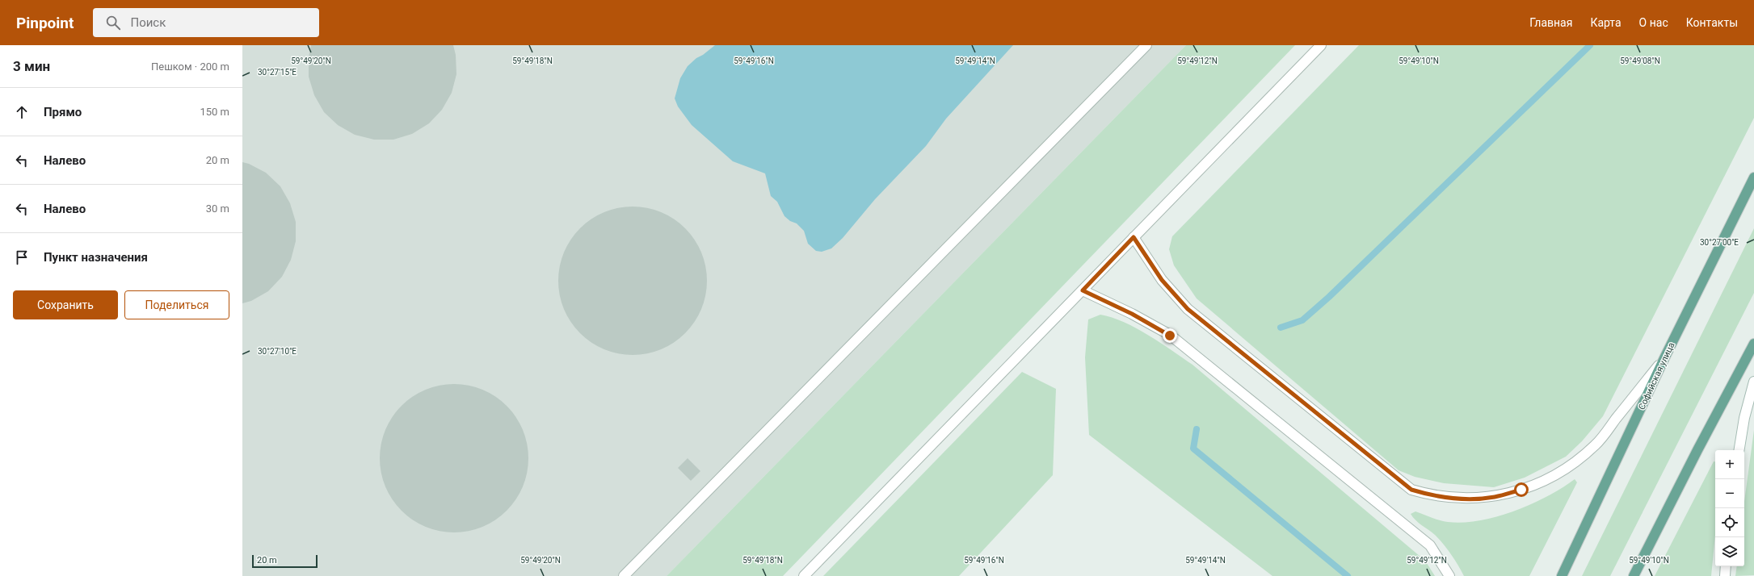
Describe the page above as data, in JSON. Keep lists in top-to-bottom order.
{
  "streets": {
    "main road": ["Софийская улица"]
  },
  "scale_bar": "20 m",
  "page": {
    "header": "Pinpoint",
    "search": "Поиск",
    "nav": [
      "Главная",
      "Карта",
      "О нас",
      "Контакты"
    ],
    "heading": ["3 мин", "Пешком · 200 m"],
    "list": [
      ["Прямо", "150 m"],
      ["Налево", "20 m"],
      ["Налево", "30 m"],
      "Пункт назначения"
    ],
    "buttons": ["Сохранить", "Поделиться"],
    "map_buttons": ["+", "−"],
    "scale": "20 m"
  },
  "coordinates": [
    "59°49'20\"N",
    "59°49'18\"N",
    "59°49'14\"N",
    "59°49'12\"N",
    "59°49'10\"N",
    "59°49'08\"N",
    "59°49'16\"N",
    "30°27'15\"E",
    "30°27'00\"E",
    "30°27'10\"E"
  ]
}
